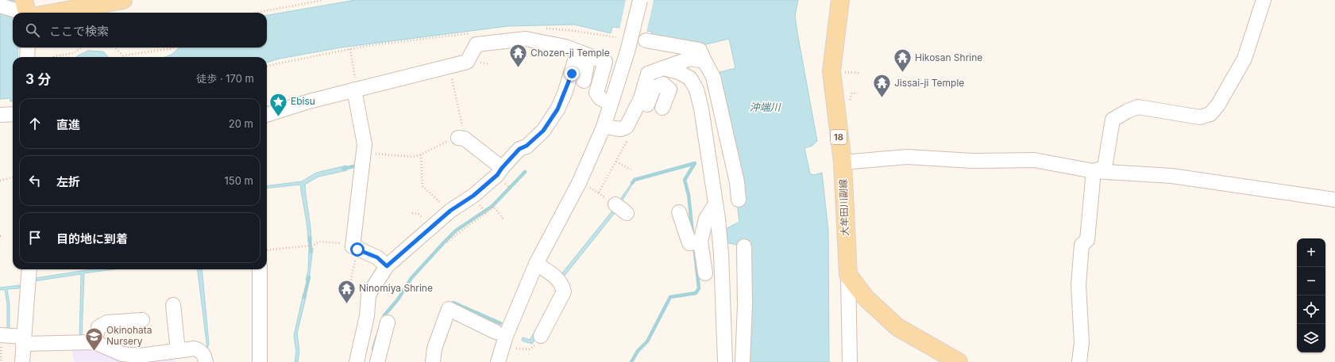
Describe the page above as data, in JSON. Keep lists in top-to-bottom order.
{
  "streets": {
    "main road": ["18", "大牟田川副線"]
  },
  "water": ["沖端川"],
  "places": {
    "temple": [
      "Chozen-ji Temple",
      "Hikosan Shrine",
      "Jissai-ji Temple",
      "Ninomiya Shrine"
    ],
    "place": ["Ebisu"],
    "school or university": ["Okinohata Nursery"]
  },
  "page": {
    "search": "ここで検索",
    "heading": ["3 分", "徒歩 · 170 m"],
    "list": [
      ["直進", "20 m"],
      ["左折", "150 m"],
      "目的地に到着"
    ],
    "map_buttons": ["+", "−"]
  }
}
